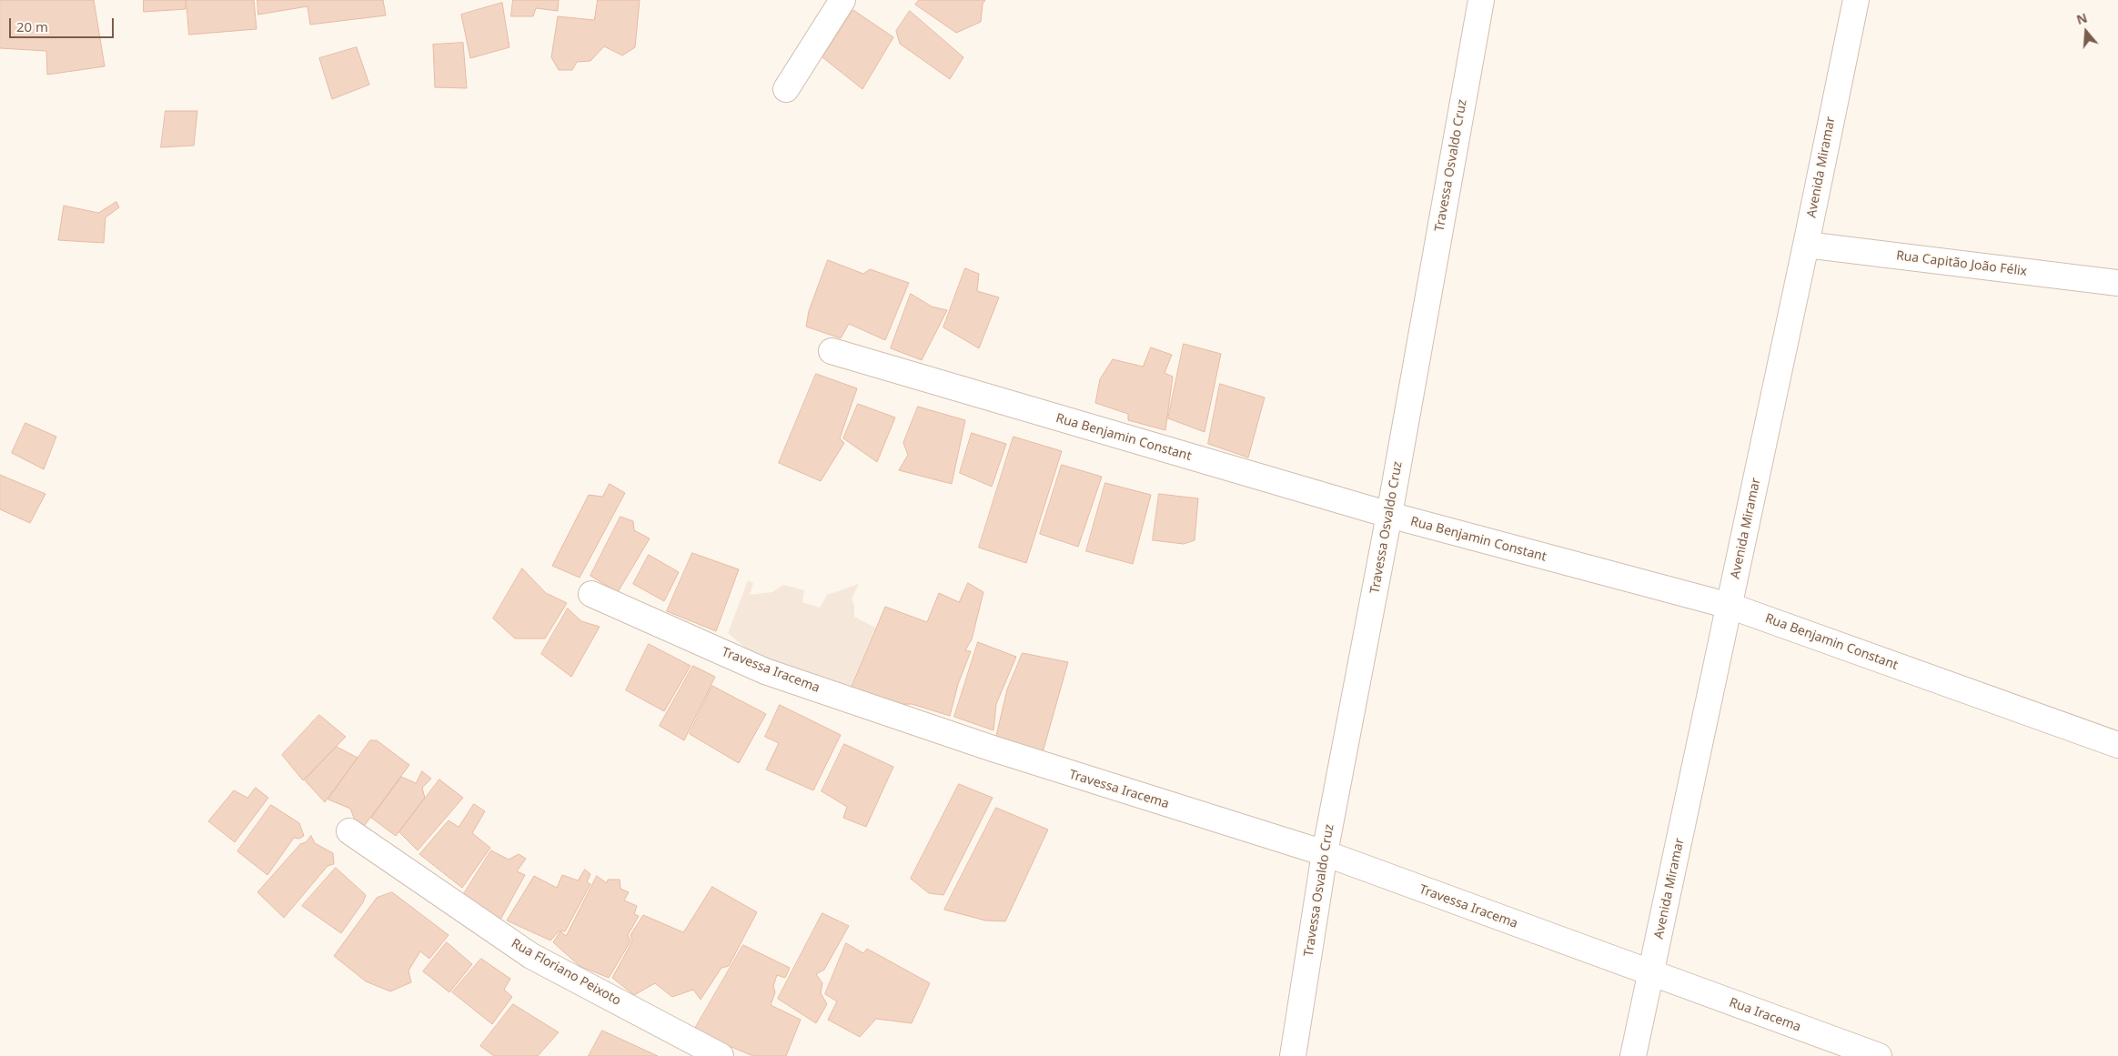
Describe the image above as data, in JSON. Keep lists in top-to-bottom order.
{
  "streets": {
    "street": [
      "Travessa Osvaldo Cruz",
      "Avenida Miramar",
      "Rua Capitão João Félix",
      "Rua Benjamin Constant",
      "Travessa Iracema",
      "Rua Floriano Peixoto",
      "Rua Iracema"
    ]
  },
  "crossings": [
    ["Travessa Osvaldo Cruz", "Rua Benjamin Constant"],
    ["Travessa Osvaldo Cruz", "Travessa Iracema"],
    ["Avenida Miramar", "Rua Capitão João Félix"],
    ["Avenida Miramar", "Rua Benjamin Constant"],
    ["Avenida Miramar", "Travessa Iracema"],
    ["Avenida Miramar", "Rua Iracema"],
    ["Travessa Iracema", "Rua Iracema"]
  ],
  "scale_bar": "20 m",
  "north": "top"
}
